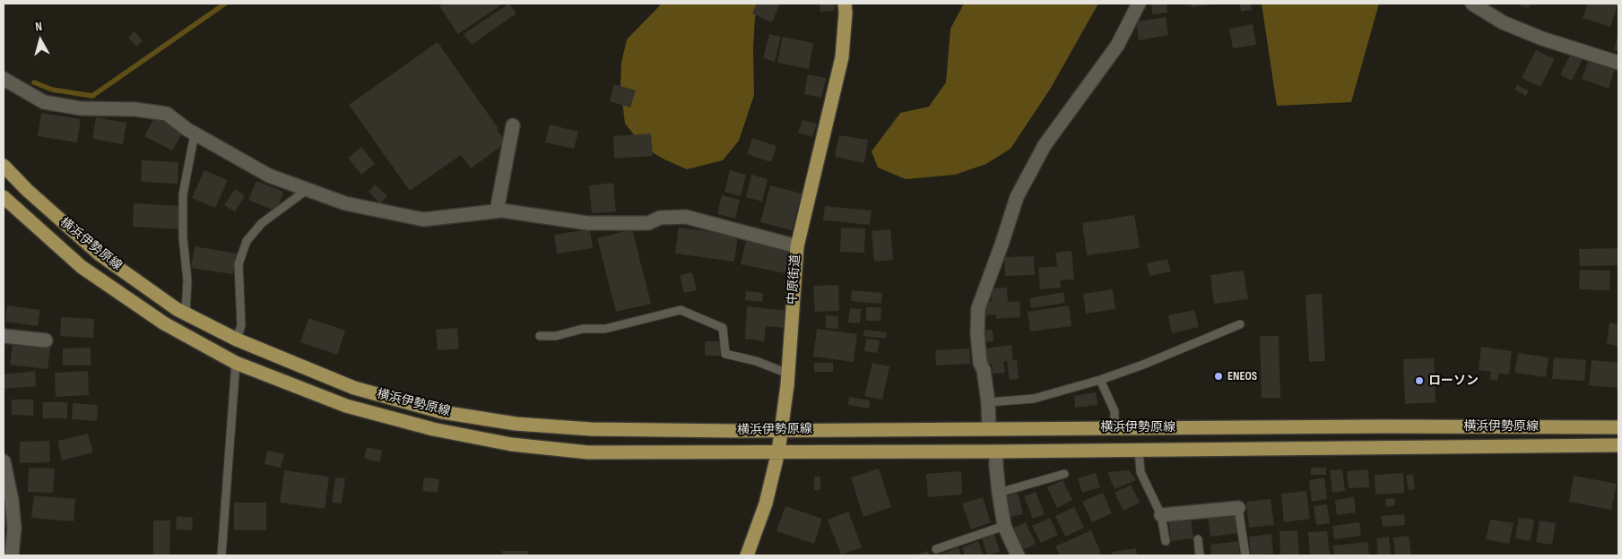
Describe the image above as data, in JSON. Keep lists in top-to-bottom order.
{
  "streets": {
    "main road": ["横浜伊勢原線", "中原街道"]
  },
  "crossings": [
    ["横浜伊勢原線", "中原街道"]
  ],
  "places": ["ENEOS", "ローソン"],
  "north": "top"
}
